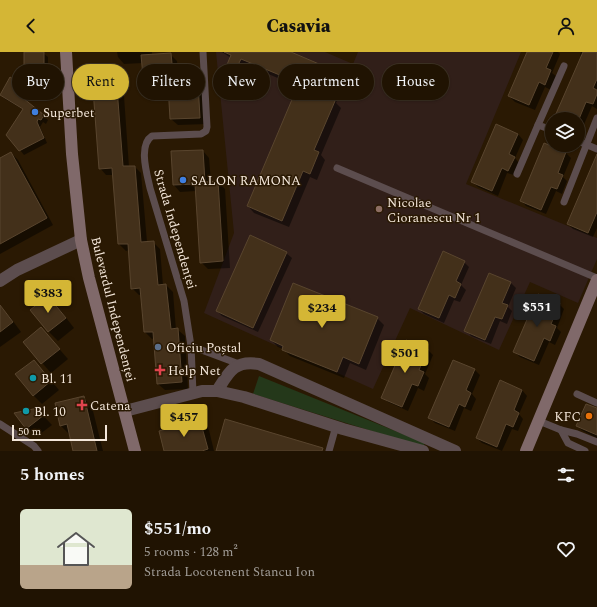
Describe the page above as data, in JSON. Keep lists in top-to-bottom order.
{
  "streets": {
    "main road": ["Bulevardul Independenței"],
    "lane": ["Strada Independenței"]
  },
  "places": {
    "other": [
      "Superbet",
      "SALON RAMONA",
      "Nicolae Cioranescu Nr 1",
      "Oficiu Poștal",
      "Bl. 11",
      "Bl. 10",
      "KFC"
    ],
    "health": ["Help Net", "Catena"]
  },
  "scale_bar": "50 m",
  "page": {
    "header": "Casavia",
    "chip": [
      "Buy",
      "Rent",
      "Filters",
      "New",
      "Apartment",
      "House"
    ],
    "price": [
      "$383",
      "$551",
      "$234",
      "$501",
      "$457"
    ],
    "scale": "50 m",
    "heading": "5 homes",
    "list": [
      {
        "name": "$551/mo",
        "note": "5 rooms · 128 m² · Strada Locotenent Stancu Ion"
      }
    ]
  }
}
